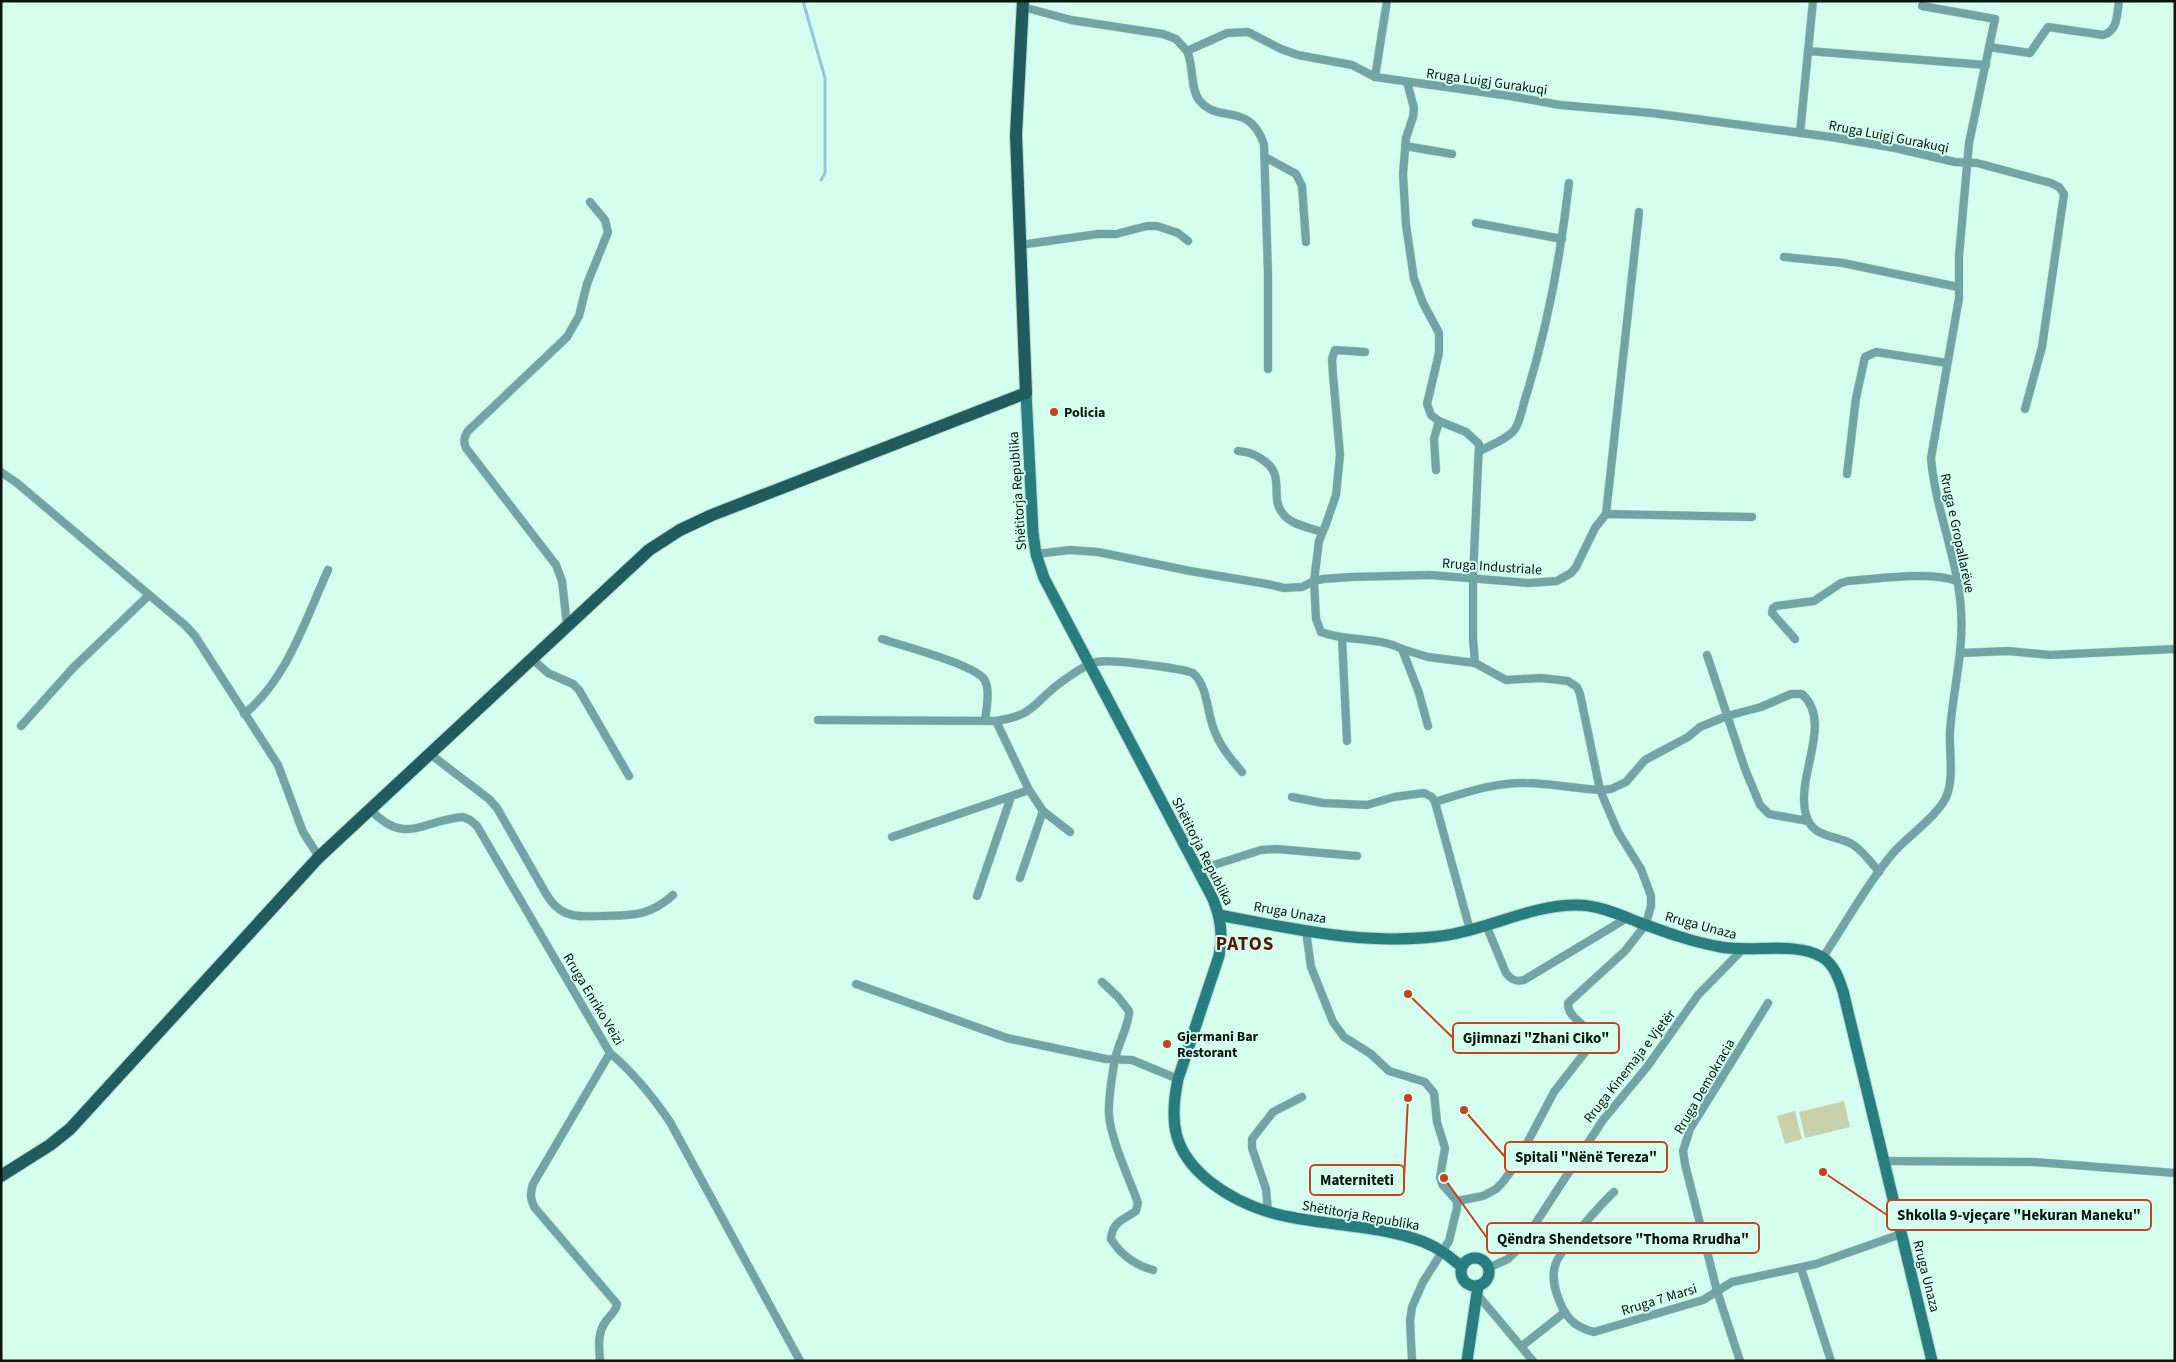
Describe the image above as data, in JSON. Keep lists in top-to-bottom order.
{
  "streets": {
    "main road": ["Shëtitorja Republika", "Rruga Unaza"],
    "street": [
      "Rruga Luigj Gurakuqi",
      "Rruga e Gropallarëve",
      "Rruga Industriale",
      "Rruga Enriko Veizi",
      "Rruga Kinemaja e Vjetër",
      "Rruga Demokracia",
      "Rruga 7 Marsi"
    ]
  },
  "crossings": [
    ["Rruga Luigj Gurakuqi", "Rruga e Gropallarëve"],
    ["Shëtitorja Republika", "Rruga Industriale"],
    ["Shëtitorja Republika", "Rruga Unaza"],
    ["Shëtitorja Republika", "Rruga Kinemaja e Vjetër"],
    ["Rruga e Gropallarëve", "Rruga Unaza"],
    ["Rruga Unaza", "Rruga Kinemaja e Vjetër"],
    ["Rruga Unaza", "Rruga 7 Marsi"],
    ["Rruga Demokracia", "Rruga 7 Marsi"]
  ],
  "districts": ["PATOS"],
  "places": [
    "Policia",
    "Gjimnazi \"Zhani Ciko\"",
    "Gjermani Bar Restorant",
    "Materniteti",
    "Spitali \"Nënë Tereza\"",
    "Shkolla 9-vjeçare \"Hekuran Maneku\"",
    "Qëndra Shendetsore \"Thoma Rrudha\""
  ]
}
